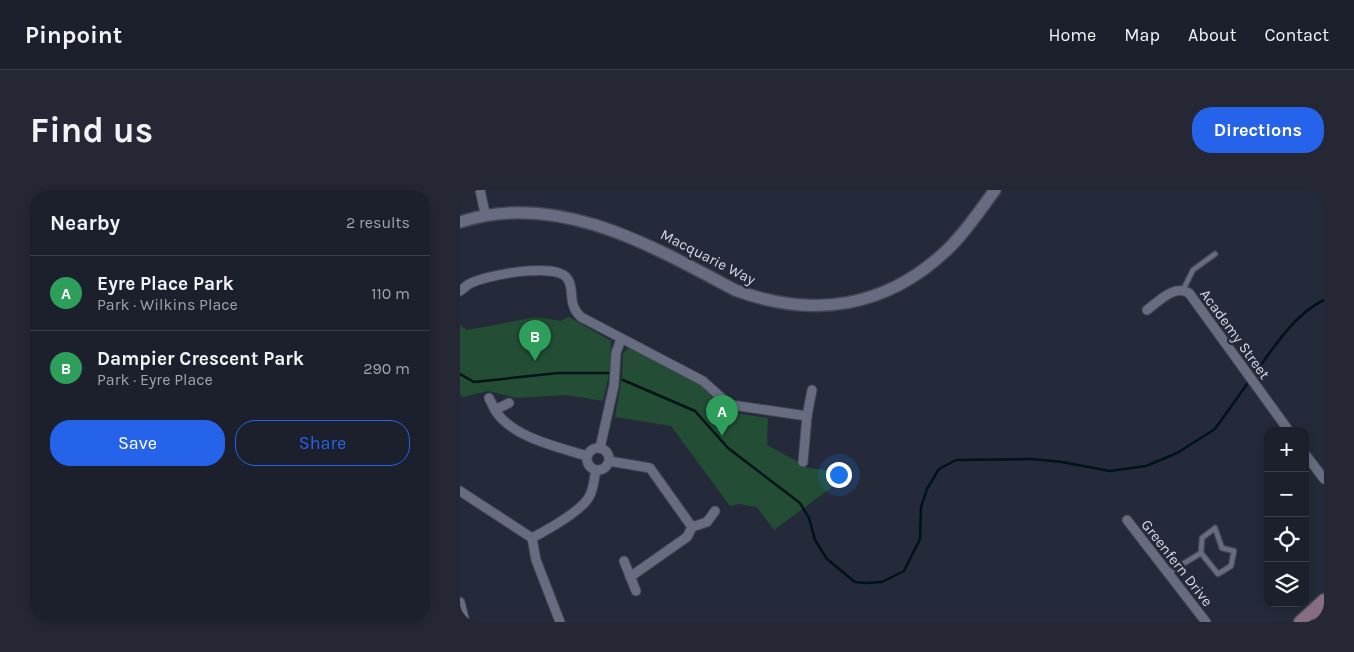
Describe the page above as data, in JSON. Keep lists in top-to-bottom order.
{
  "streets": {
    "street": ["Macquarie Way", "Academy Street", "Greenfern Drive"]
  },
  "page": {
    "header": "Pinpoint",
    "nav": [
      "Home",
      "Map",
      "About",
      "Contact"
    ],
    "buttons": [
      "Directions",
      ["Save", "Share"]
    ],
    "title": "Find us",
    "heading": ["Nearby", "2 results"],
    "list": [
      {
        "mark": "A",
        "name": "Eyre Place Park",
        "note": "Park · Wilkins Place",
        "value": "110 m"
      },
      {
        "mark": "B",
        "name": "Dampier Crescent Park",
        "note": "Park · Eyre Place",
        "value": "290 m"
      }
    ],
    "pins": ["B", "A"],
    "map_buttons": ["+", "−"]
  }
}
